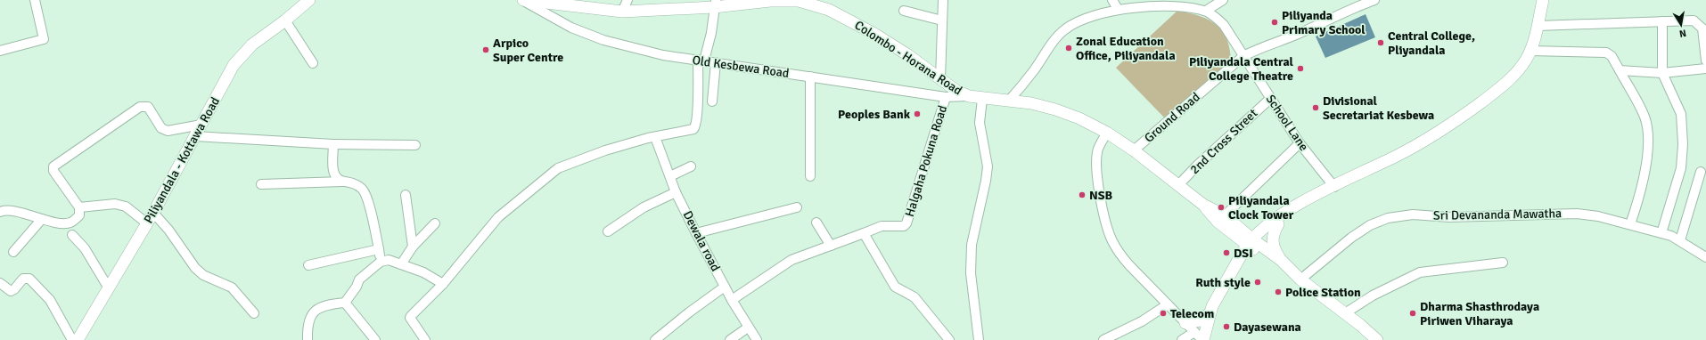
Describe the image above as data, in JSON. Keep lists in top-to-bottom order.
{
  "streets": {
    "main road": ["Colombo - Horana Road", "Piliyandala - Kottawa Road"],
    "street": [
      "Old Kesbewa Road",
      "Ground Road",
      "School Lane",
      "2nd Cross Street",
      "Halgaha Pokuna Road",
      "Sri Devananda Mawatha",
      "Dewala road"
    ]
  },
  "crossings": [
    ["Colombo - Horana Road", "Old Kesbewa Road"],
    ["Colombo - Horana Road", "Ground Road"],
    ["Colombo - Horana Road", "School Lane"],
    ["Colombo - Horana Road", "2nd Cross Street"],
    ["Old Kesbewa Road", "Halgaha Pokuna Road"],
    ["Ground Road", "School Lane"],
    ["School Lane", "2nd Cross Street"],
    ["Halgaha Pokuna Road", "Dewala road"]
  ],
  "places": [
    "Piliyanda Primary School",
    "Central College, Pliyandala",
    "Zonal Education Office, Piliyandala",
    "Arpico Super Centre",
    "Piliyandala Central College Theatre",
    "Divisional Secretariat Kesbewa",
    "Peoples Bank",
    "NSB",
    "Piliyandala Clock Tower",
    "DSI",
    "Ruth style",
    "Police Station",
    "Telecom",
    "Dharma Shasthrodaya Piriwen Viharaya",
    "Dayasewana"
  ],
  "north": "bottom"
}
